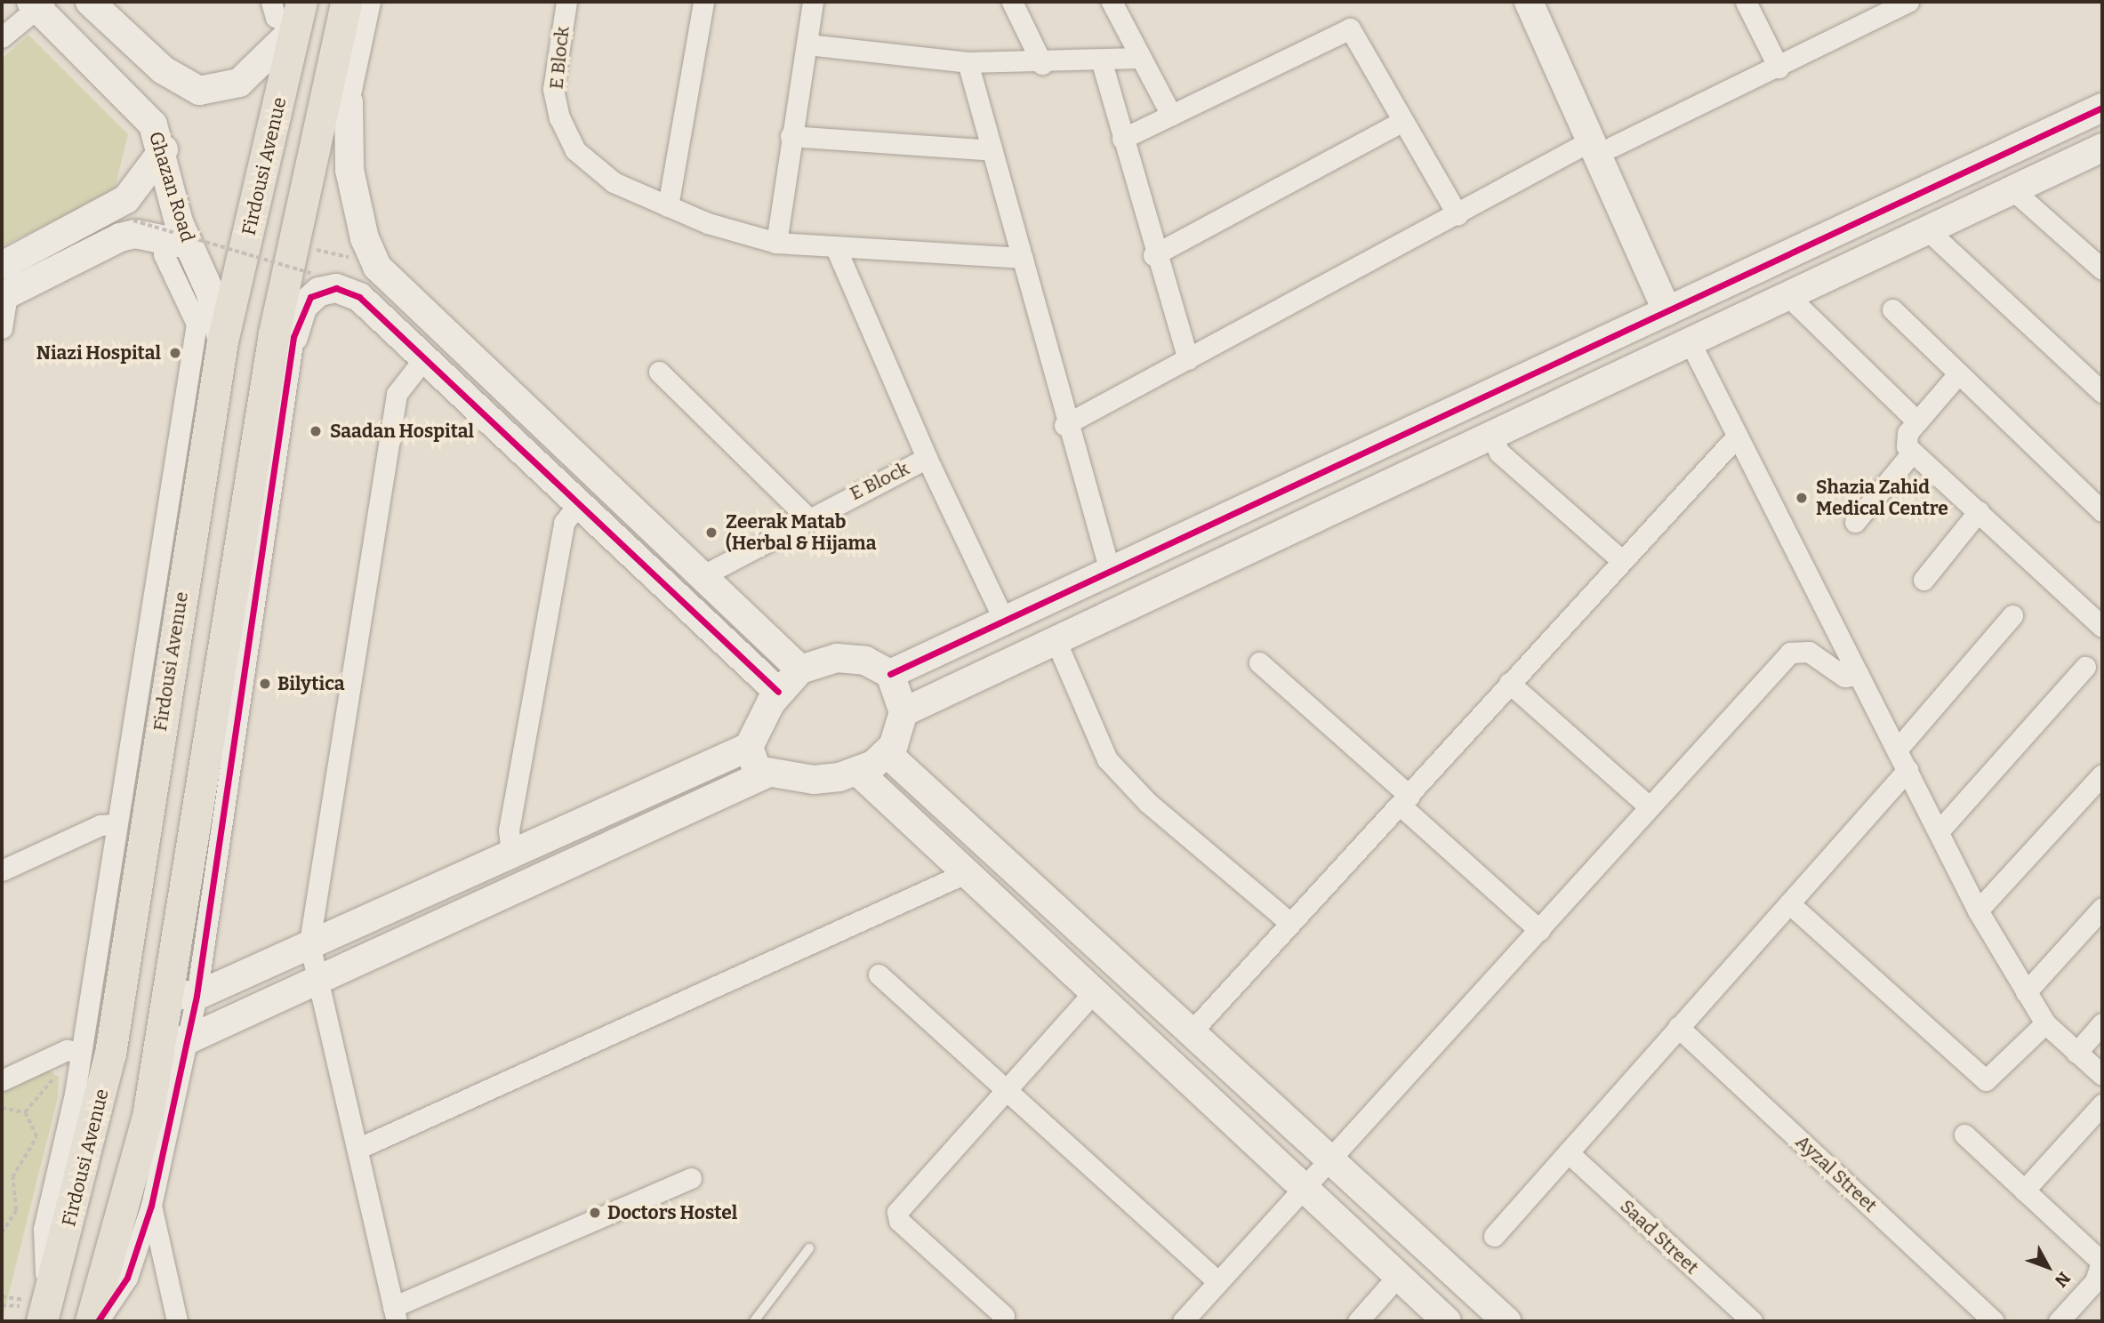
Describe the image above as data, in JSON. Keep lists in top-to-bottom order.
{
  "streets": {
    "main road": ["Firdousi Avenue"],
    "street": [
      "E Block",
      "Ghazan Road",
      "Ayzal Street",
      "Saad Street"
    ]
  },
  "crossings": [
    ["Firdousi Avenue", "Ghazan Road"]
  ],
  "places": [
    "Niazi Hospital",
    "Saadan Hospital",
    "Shazia Zahid Medical Centre",
    "Zeerak Matab (Herbal & Hijama",
    "Bilytica",
    "Doctors Hostel"
  ],
  "north": "bottom right"
}
